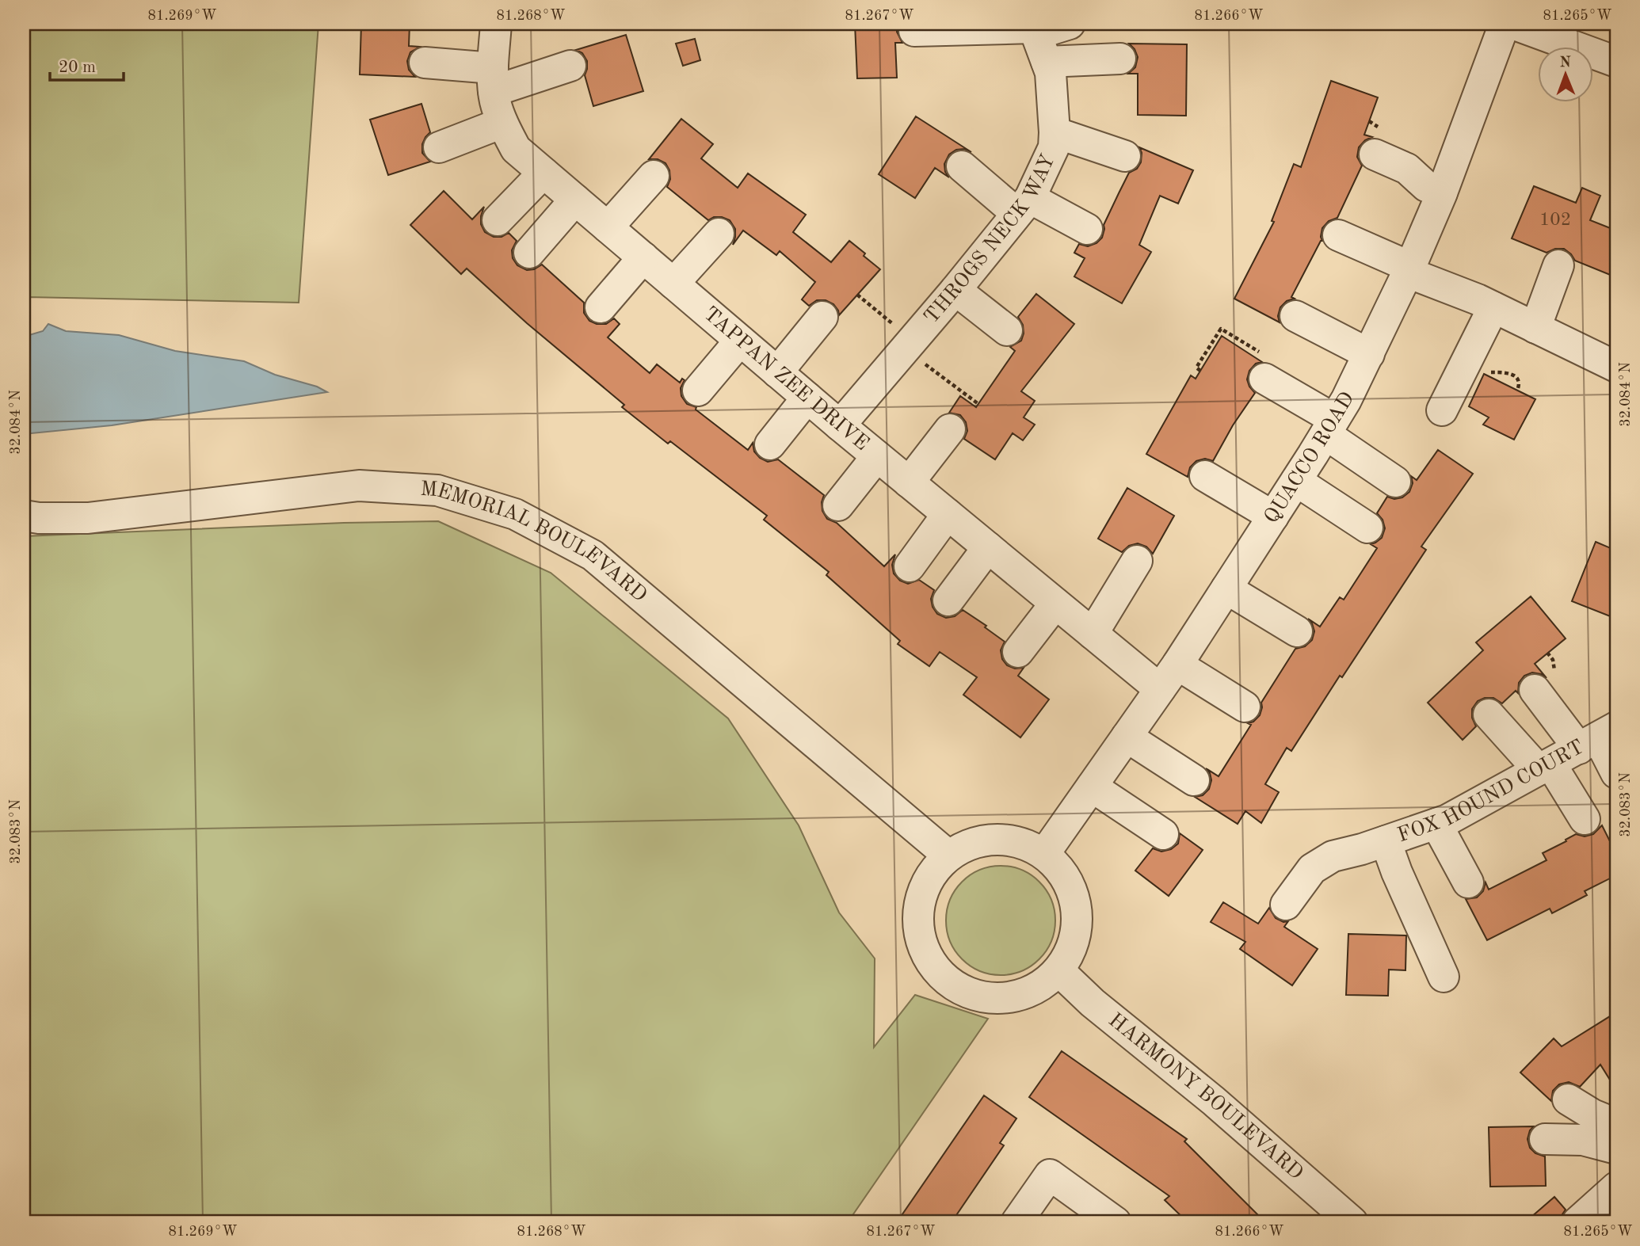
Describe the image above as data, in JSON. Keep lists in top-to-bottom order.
{
  "streets": {
    "street": [
      "THROGS NECK WAY",
      "TAPPAN ZEE DRIVE",
      "QUACCO ROAD",
      "MEMORIAL BOULEVARD",
      "FOX HOUND COURT",
      "HARMONY BOULEVARD"
    ]
  },
  "crossings": [
    ["THROGS NECK WAY", "TAPPAN ZEE DRIVE"],
    ["TAPPAN ZEE DRIVE", "QUACCO ROAD"],
    ["QUACCO ROAD", "MEMORIAL BOULEVARD"],
    ["QUACCO ROAD", "HARMONY BOULEVARD"],
    ["MEMORIAL BOULEVARD", "HARMONY BOULEVARD"]
  ],
  "house_numbers": ["102"],
  "scale_bar": "20 m",
  "north": "top",
  "coordinates": [
    "81.269°W",
    "81.268°W",
    "81.267°W",
    "81.266°W",
    "81.265°W",
    "32.084°N",
    "32.083°N"
  ]
}
